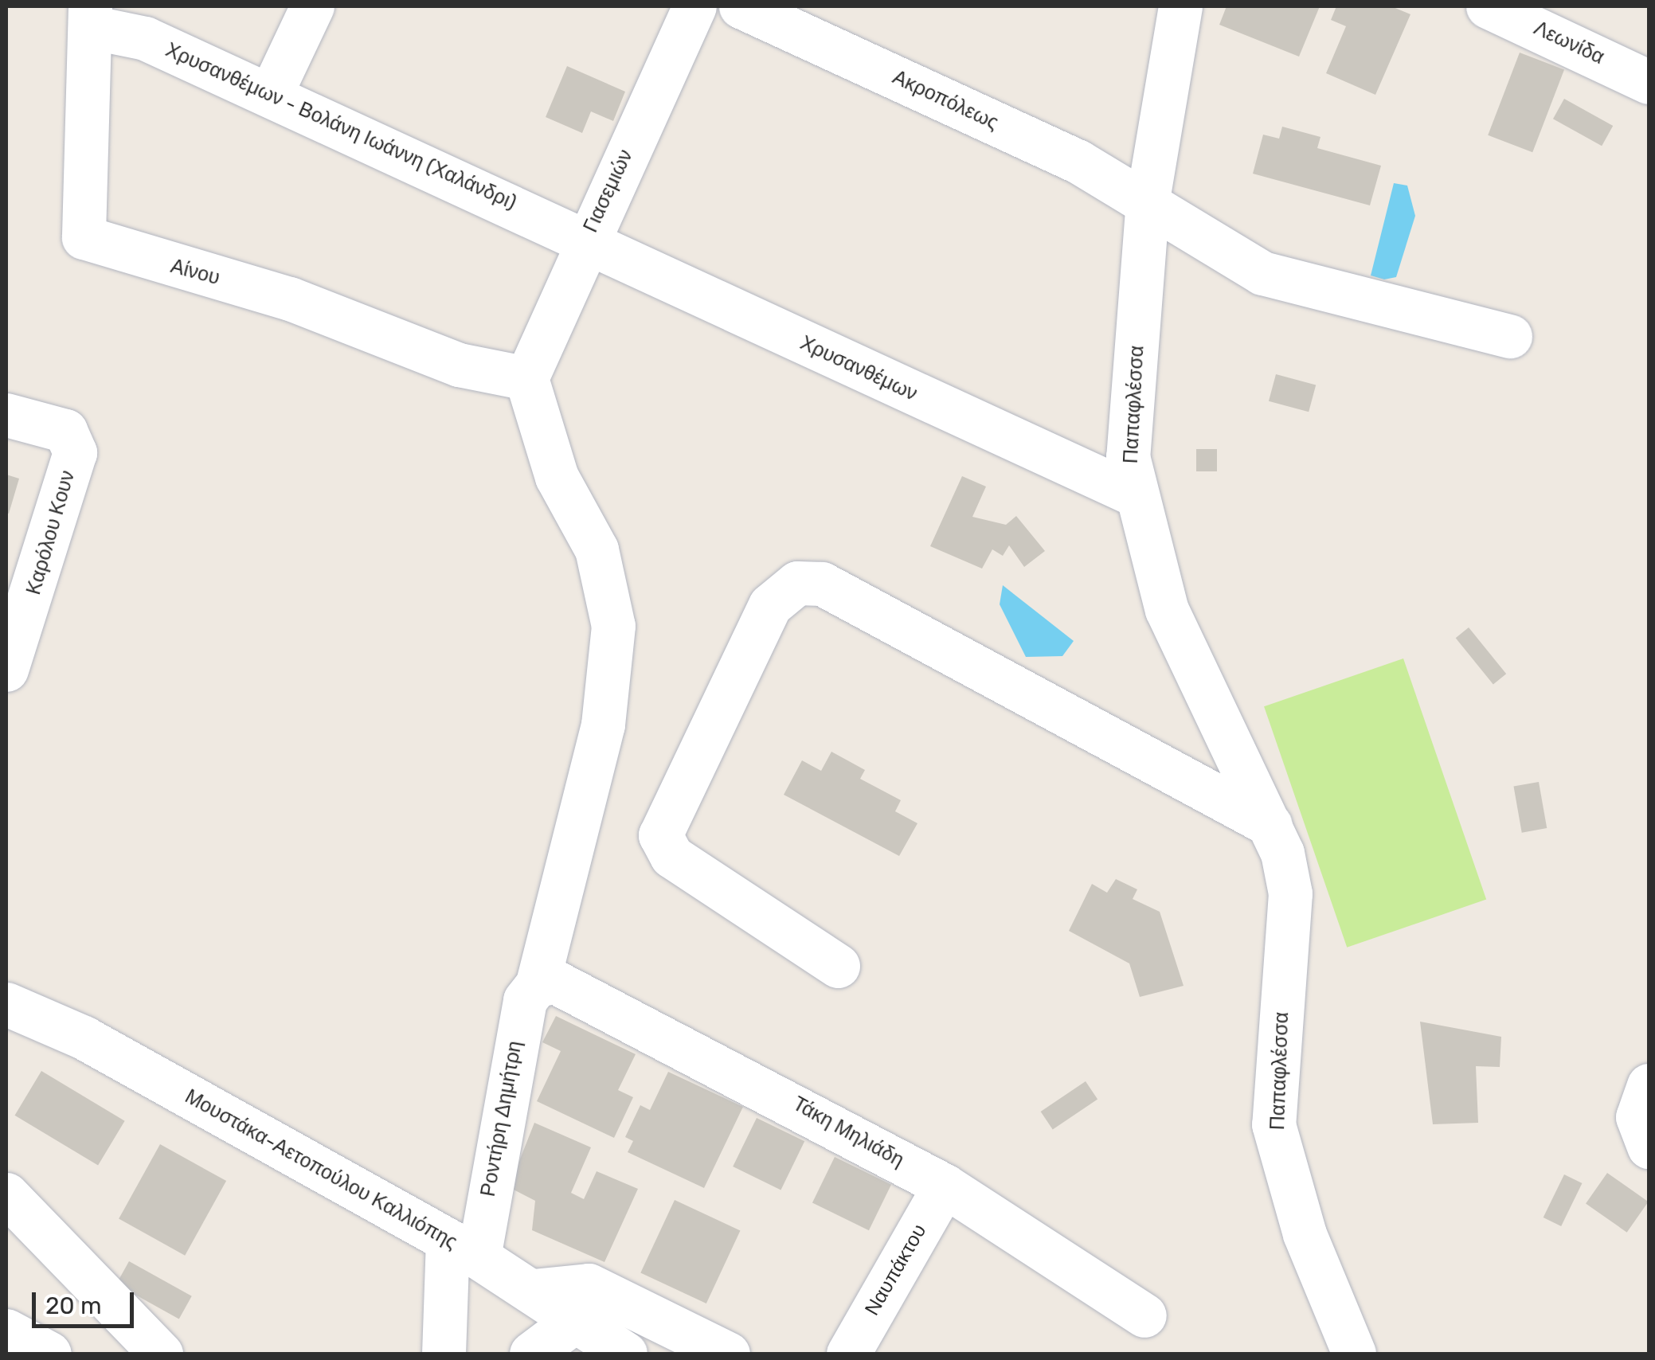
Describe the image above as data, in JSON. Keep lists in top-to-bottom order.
{
  "streets": {
    "street": [
      "Λεωνίδα",
      "Ακροπόλεως",
      "Χρυσανθέμων - Βολάνη Ιωάννη (Χαλάνδρι)",
      "Γιασεμιών",
      "Αίνου",
      "Χρυσανθέμων",
      "Παπαφλέσσα",
      "Καρόλου Κουν",
      "Ροντήρη Δημήτρη",
      "Τάκη Μηλιάδη",
      "Μουστάκα-Αετοπούλου Καλλιόπης",
      "Ναυπάκτου"
    ]
  },
  "crossings": [
    ["Ακροπόλεως", "Παπαφλέσσα"],
    ["Χρυσανθέμων - Βολάνη Ιωάννη (Χαλάνδρι)", "Γιασεμιών"],
    ["Χρυσανθέμων - Βολάνη Ιωάννη (Χαλάνδρι)", "Αίνου"],
    ["Χρυσανθέμων - Βολάνη Ιωάννη (Χαλάνδρι)", "Χρυσανθέμων"],
    ["Γιασεμιών", "Αίνου"],
    ["Γιασεμιών", "Χρυσανθέμων"],
    ["Γιασεμιών", "Ροντήρη Δημήτρη"],
    ["Αίνου", "Ροντήρη Δημήτρη"],
    ["Χρυσανθέμων", "Παπαφλέσσα"],
    ["Ροντήρη Δημήτρη", "Τάκη Μηλιάδη"],
    ["Ροντήρη Δημήτρη", "Μουστάκα-Αετοπούλου Καλλιόπης"],
    ["Τάκη Μηλιάδη", "Ναυπάκτου"]
  ],
  "scale_bar": "20 m"
}
